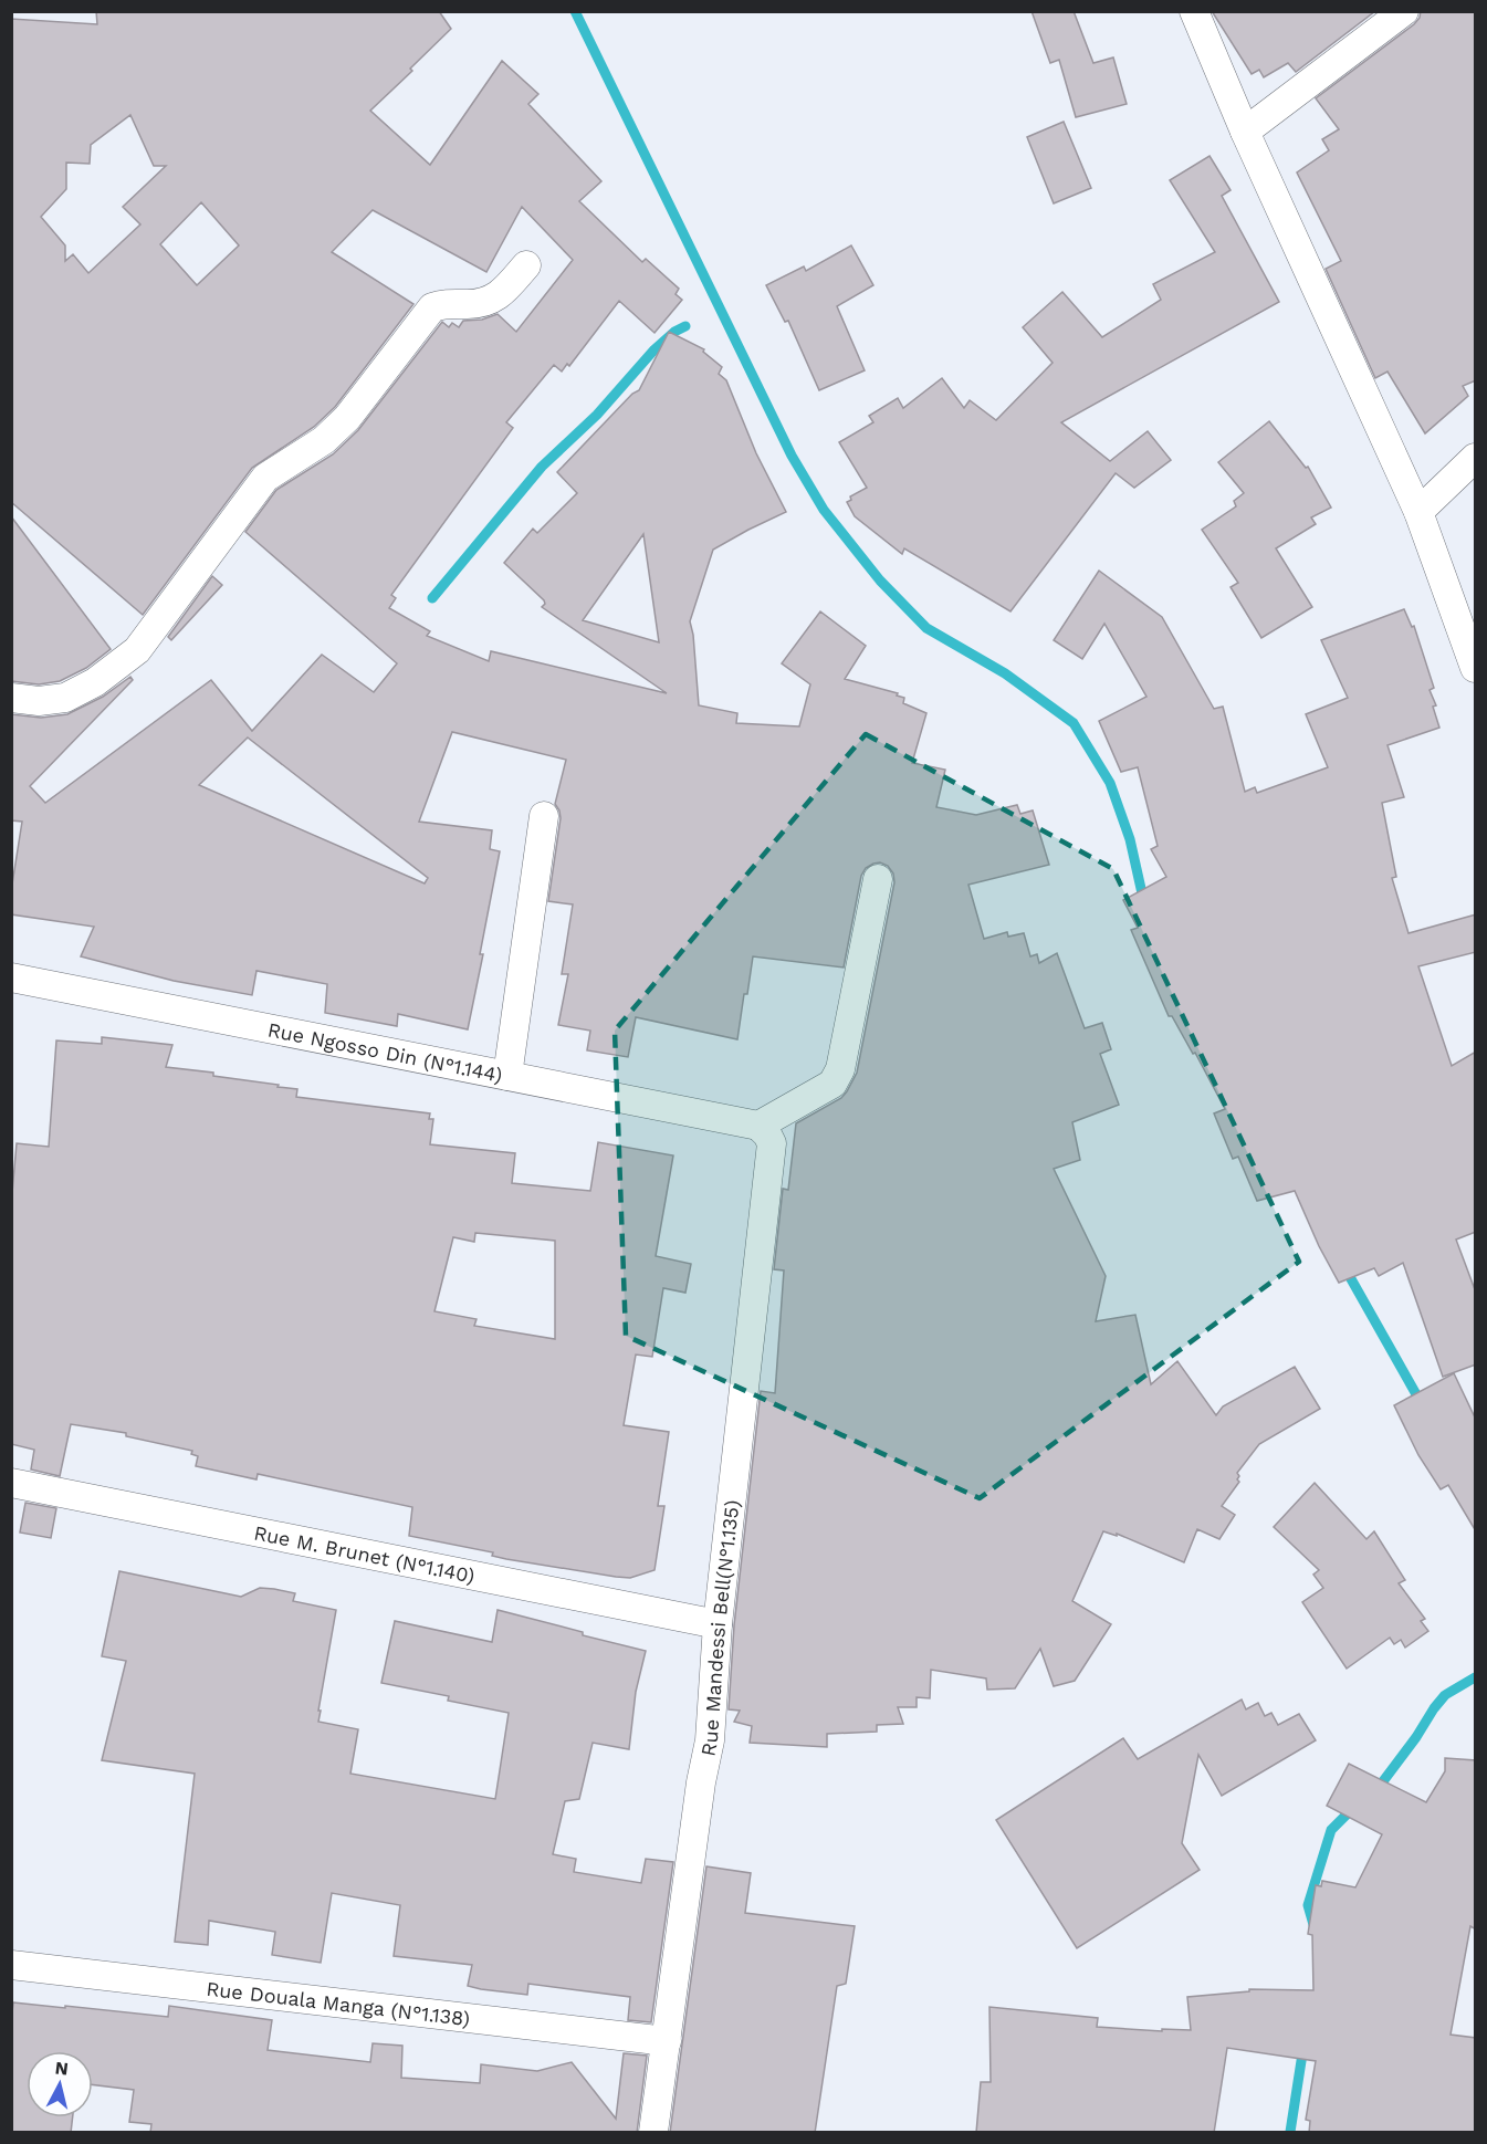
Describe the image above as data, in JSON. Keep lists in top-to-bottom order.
{
  "streets": {
    "street": [
      "Rue Ngosso Din (N°1.144)",
      "Rue M. Brunet (N°1.140)",
      "Rue Mandessi Bell(N°1.135)",
      "Rue Douala Manga (N°1.138)"
    ]
  },
  "crossings": [
    ["Rue Ngosso Din (N°1.144)", "Rue Mandessi Bell(N°1.135)"],
    ["Rue M. Brunet (N°1.140)", "Rue Mandessi Bell(N°1.135)"],
    ["Rue Mandessi Bell(N°1.135)", "Rue Douala Manga (N°1.138)"]
  ],
  "north": "top"
}
